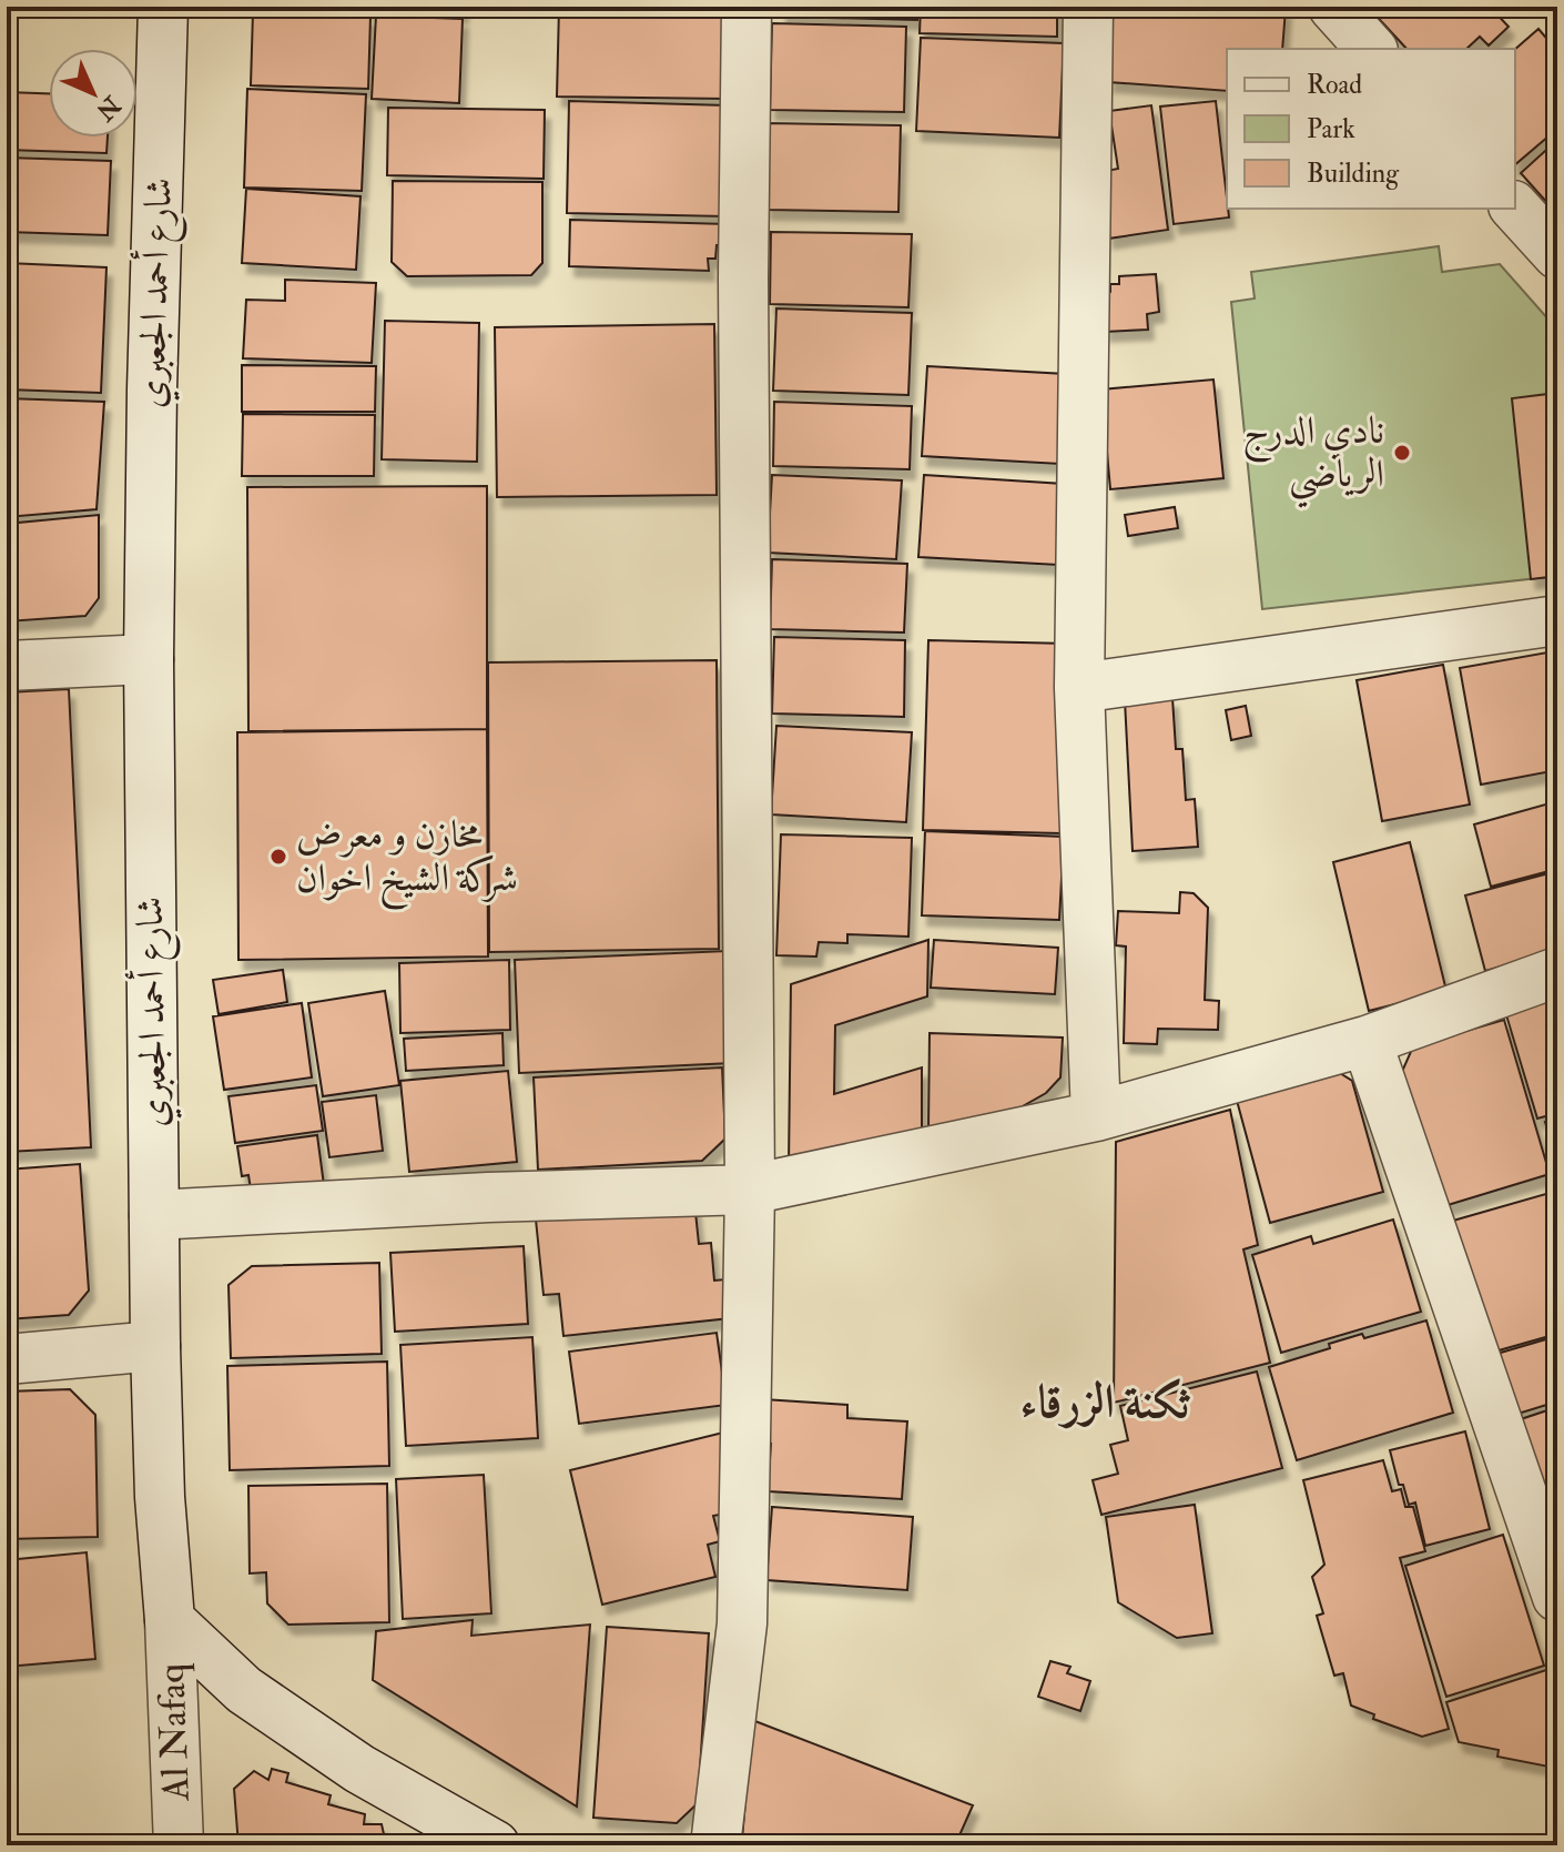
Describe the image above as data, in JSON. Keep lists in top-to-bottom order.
{
  "streets": {
    "street": ["شارع أحمد الجعبري", "Al Nafaq"]
  },
  "crossings": [
    ["شارع أحمد الجعبري", "Al Nafaq"]
  ],
  "districts": ["ثكنة الزرقاء"],
  "places": ["نادي الدرج الرياضي", "مخازن و معرض شركة الشيخ اخوان"],
  "legend": ["Road", "Park", "Building"],
  "north": "bottom right"
}
